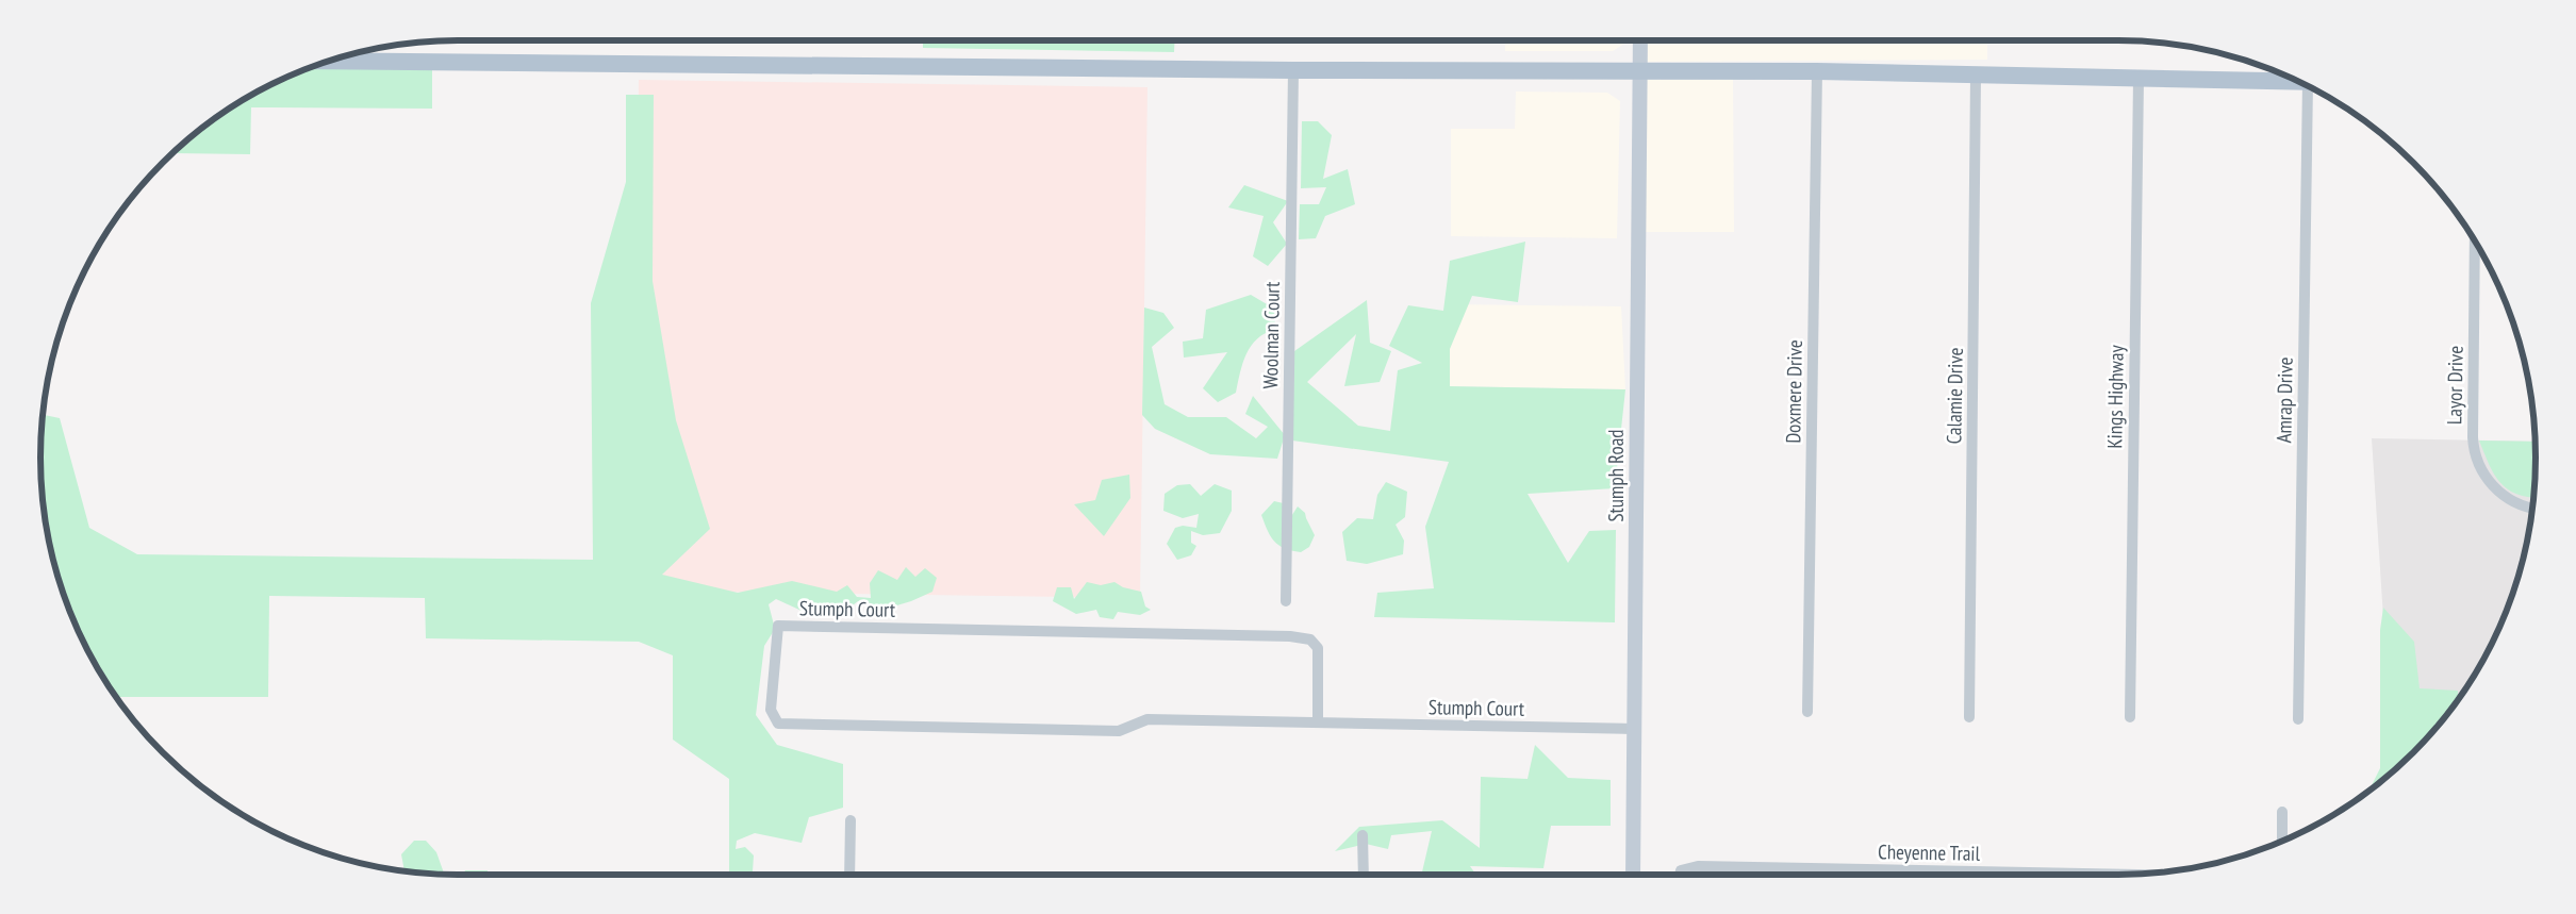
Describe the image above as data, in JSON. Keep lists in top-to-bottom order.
{
  "streets": {
    "main road": ["Stumph Road"],
    "street": [
      "Woolman Court",
      "Layor Drive",
      "Doxmere Drive",
      "Calamie Drive",
      "Kings Highway",
      "Amrap Drive",
      "Stumph Court",
      "Cheyenne Trail"
    ]
  },
  "crossings": [
    ["Stumph Road", "Stumph Court"]
  ]
}
